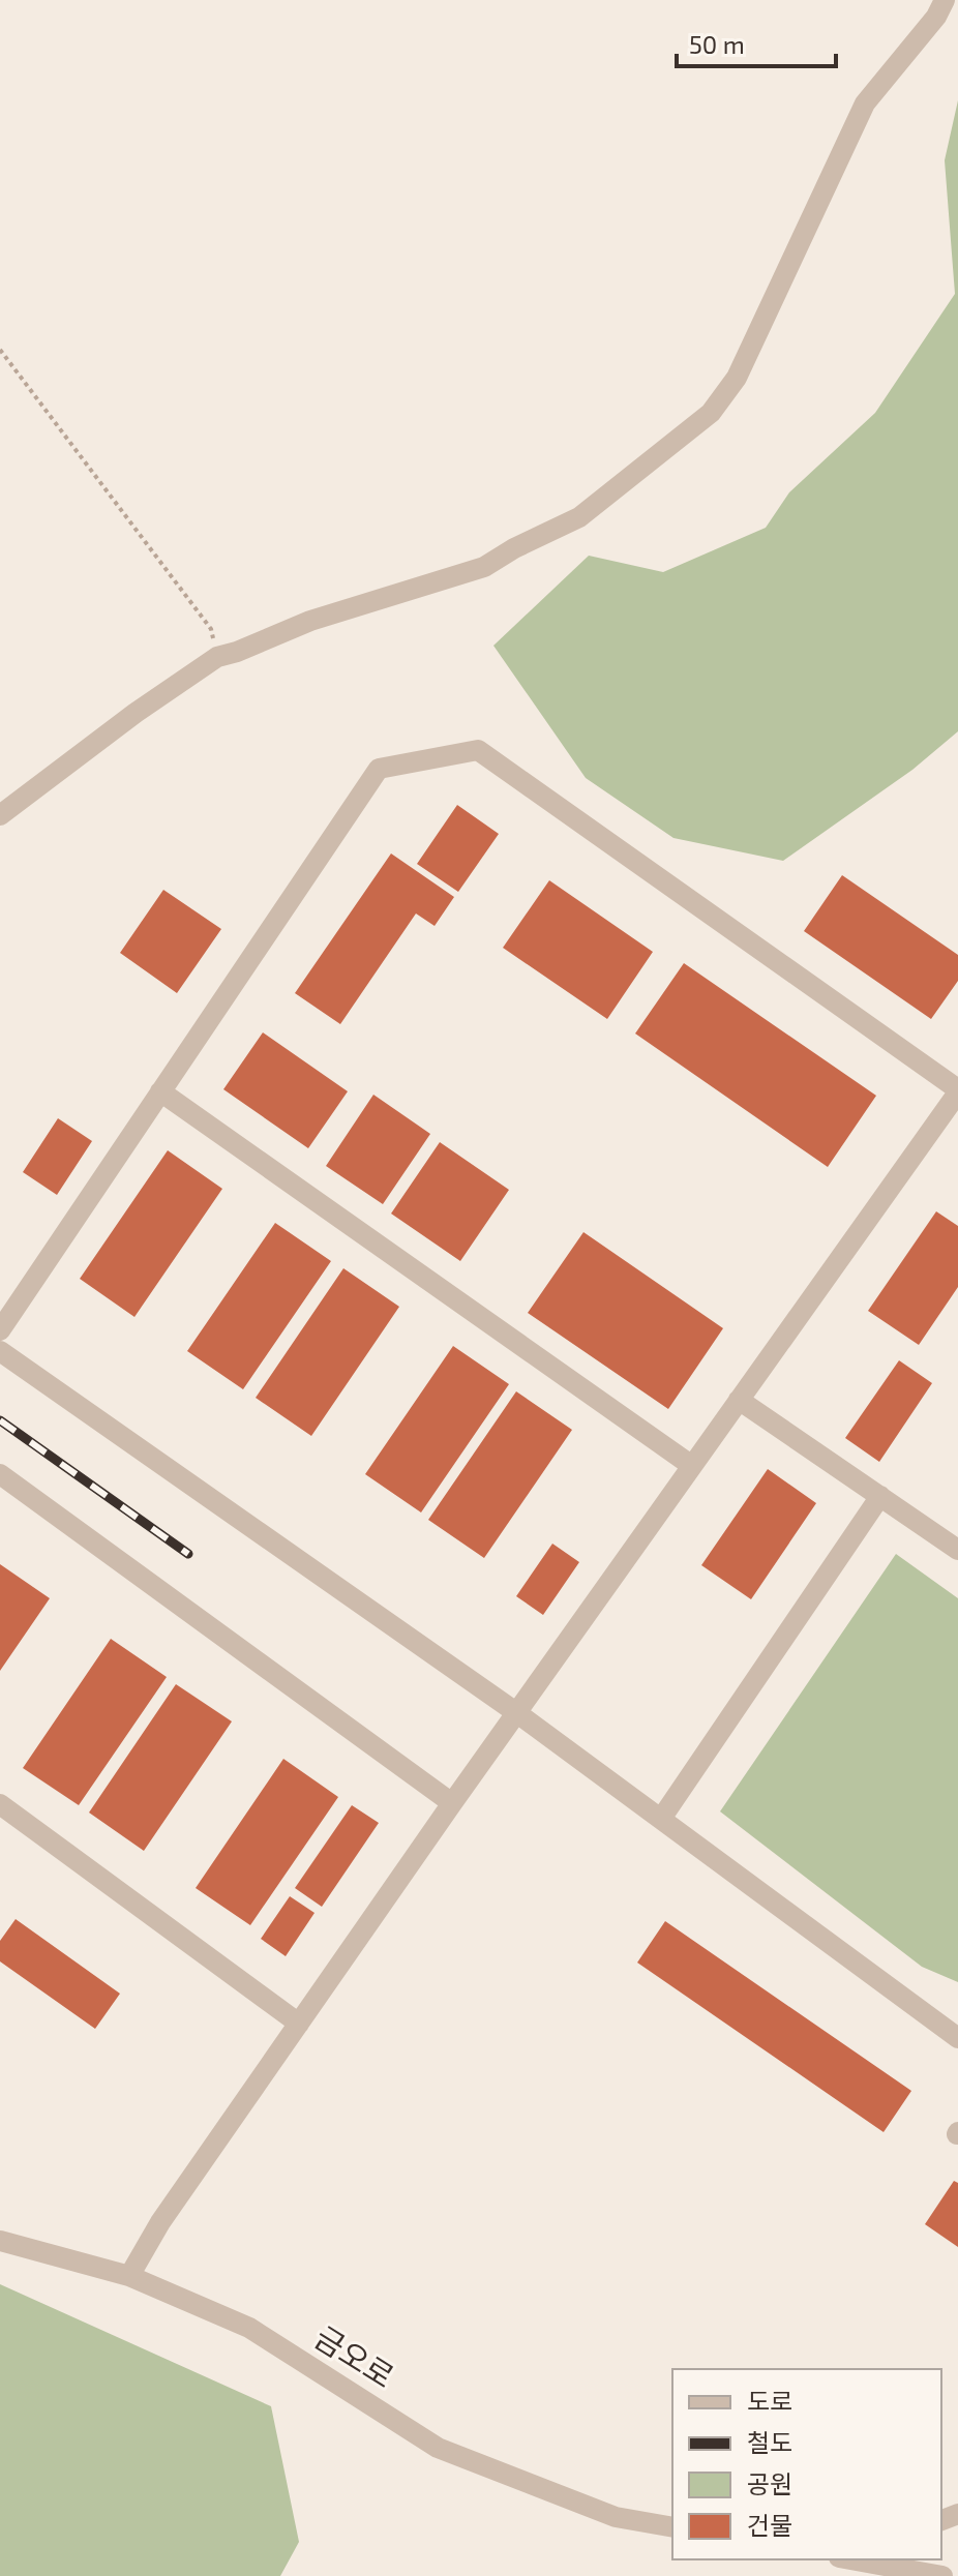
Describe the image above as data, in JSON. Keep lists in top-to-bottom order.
{
  "streets": {
    "street": ["금오로"]
  },
  "legend": [
    "도로",
    "철도",
    "공원",
    "건물"
  ],
  "scale_bar": "50 m"
}
